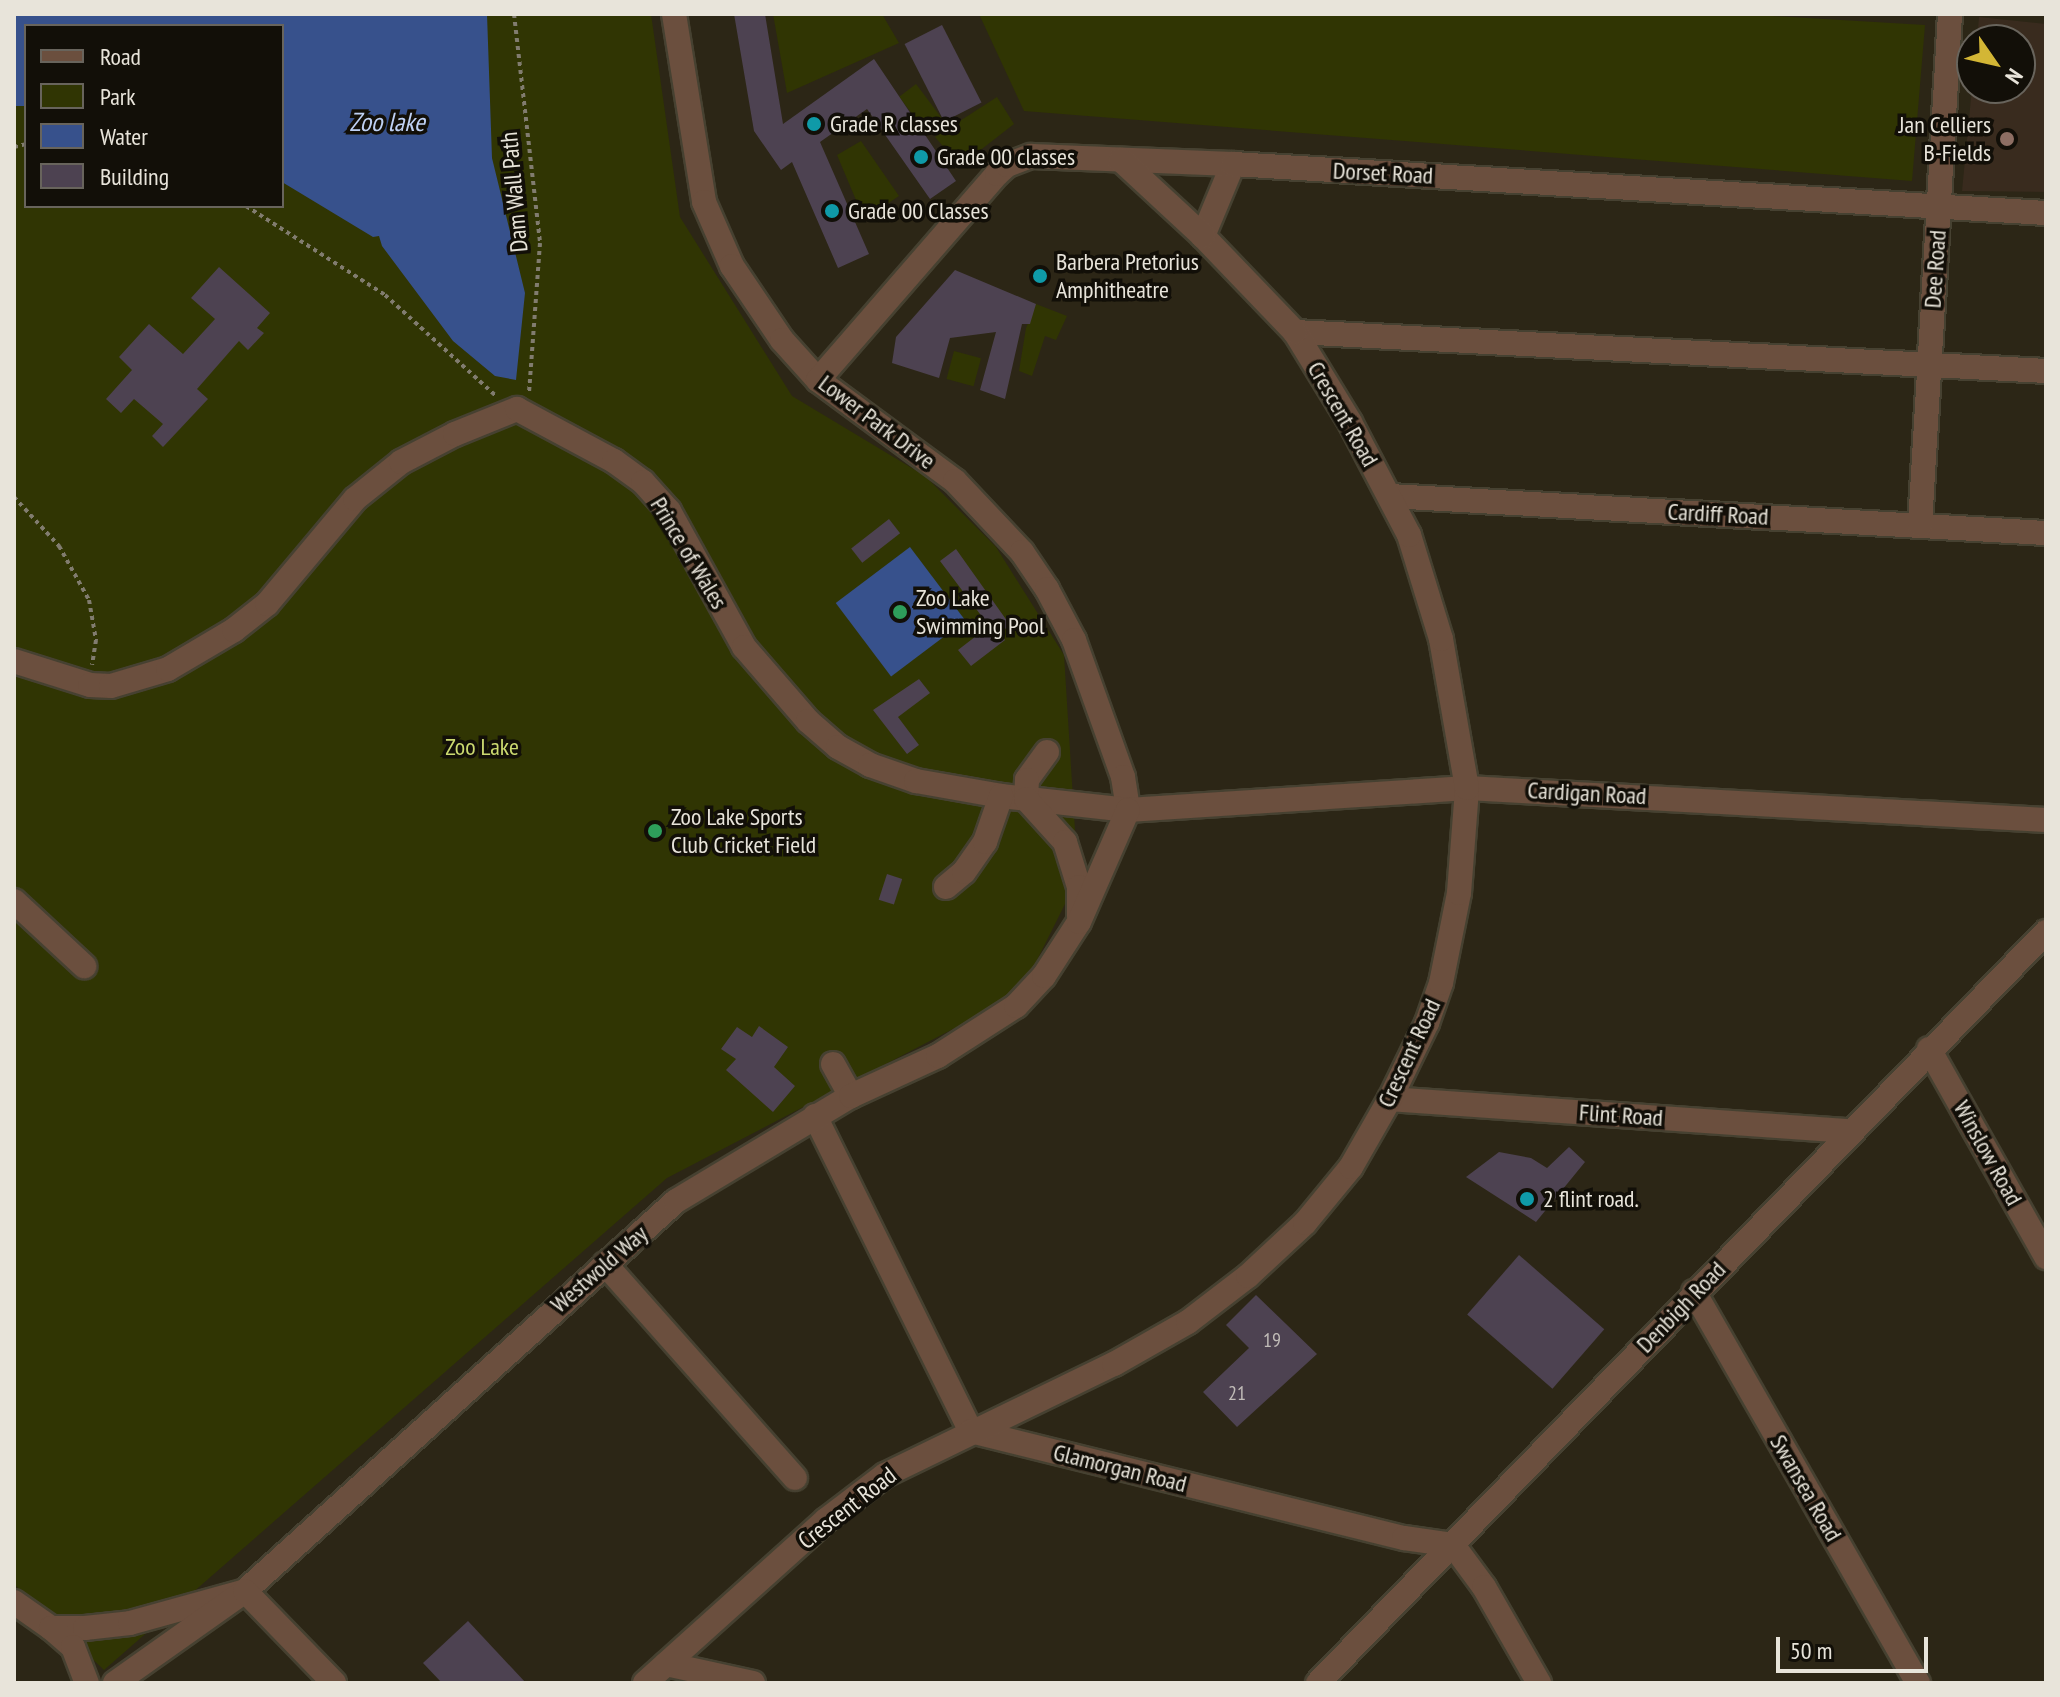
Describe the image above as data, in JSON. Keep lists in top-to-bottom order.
{
  "streets": {
    "street": [
      "Dorset Road",
      "Dee Road",
      "Crescent Road",
      "Lower Park Drive",
      "Cardiff Road",
      "Prince of Wales",
      "Cardigan Road",
      "Flint Road",
      "Winslow Road",
      "Westwold Way",
      "Denbigh Road",
      "Glamorgan Road",
      "Swansea Road"
    ],
    "path": ["Dam Wall Path"]
  },
  "crossings": [
    ["Dorset Road", "Dee Road"],
    ["Dorset Road", "Crescent Road"],
    ["Dorset Road", "Lower Park Drive"],
    ["Dam Wall Path", "Prince of Wales"],
    ["Dee Road", "Cardiff Road"],
    ["Crescent Road", "Cardiff Road"],
    ["Crescent Road", "Cardigan Road"],
    ["Crescent Road", "Flint Road"],
    ["Crescent Road", "Glamorgan Road"],
    ["Lower Park Drive", "Prince of Wales"],
    ["Lower Park Drive", "Cardigan Road"],
    ["Lower Park Drive", "Westwold Way"],
    ["Prince of Wales", "Cardigan Road"],
    ["Prince of Wales", "Westwold Way"],
    ["Cardigan Road", "Westwold Way"],
    ["Flint Road", "Denbigh Road"],
    ["Winslow Road", "Denbigh Road"],
    ["Denbigh Road", "Glamorgan Road"],
    ["Denbigh Road", "Swansea Road"]
  ],
  "water": ["Zoo lake"],
  "parks": ["Zoo Lake"],
  "places": [
    "Grade R classes",
    "Jan Celliers B-Fields",
    "Grade 00 classes",
    "Grade 00 Classes",
    "Barbera Pretorius Amphitheatre",
    "Zoo Lake Swimming Pool",
    "Zoo Lake Sports Club Cricket Field",
    "2 flint road."
  ],
  "house_numbers": ["19", "21"],
  "legend": [
    "Road",
    "Park",
    "Water",
    "Building"
  ],
  "scale_bar": "50 m",
  "north": "bottom right"
}
